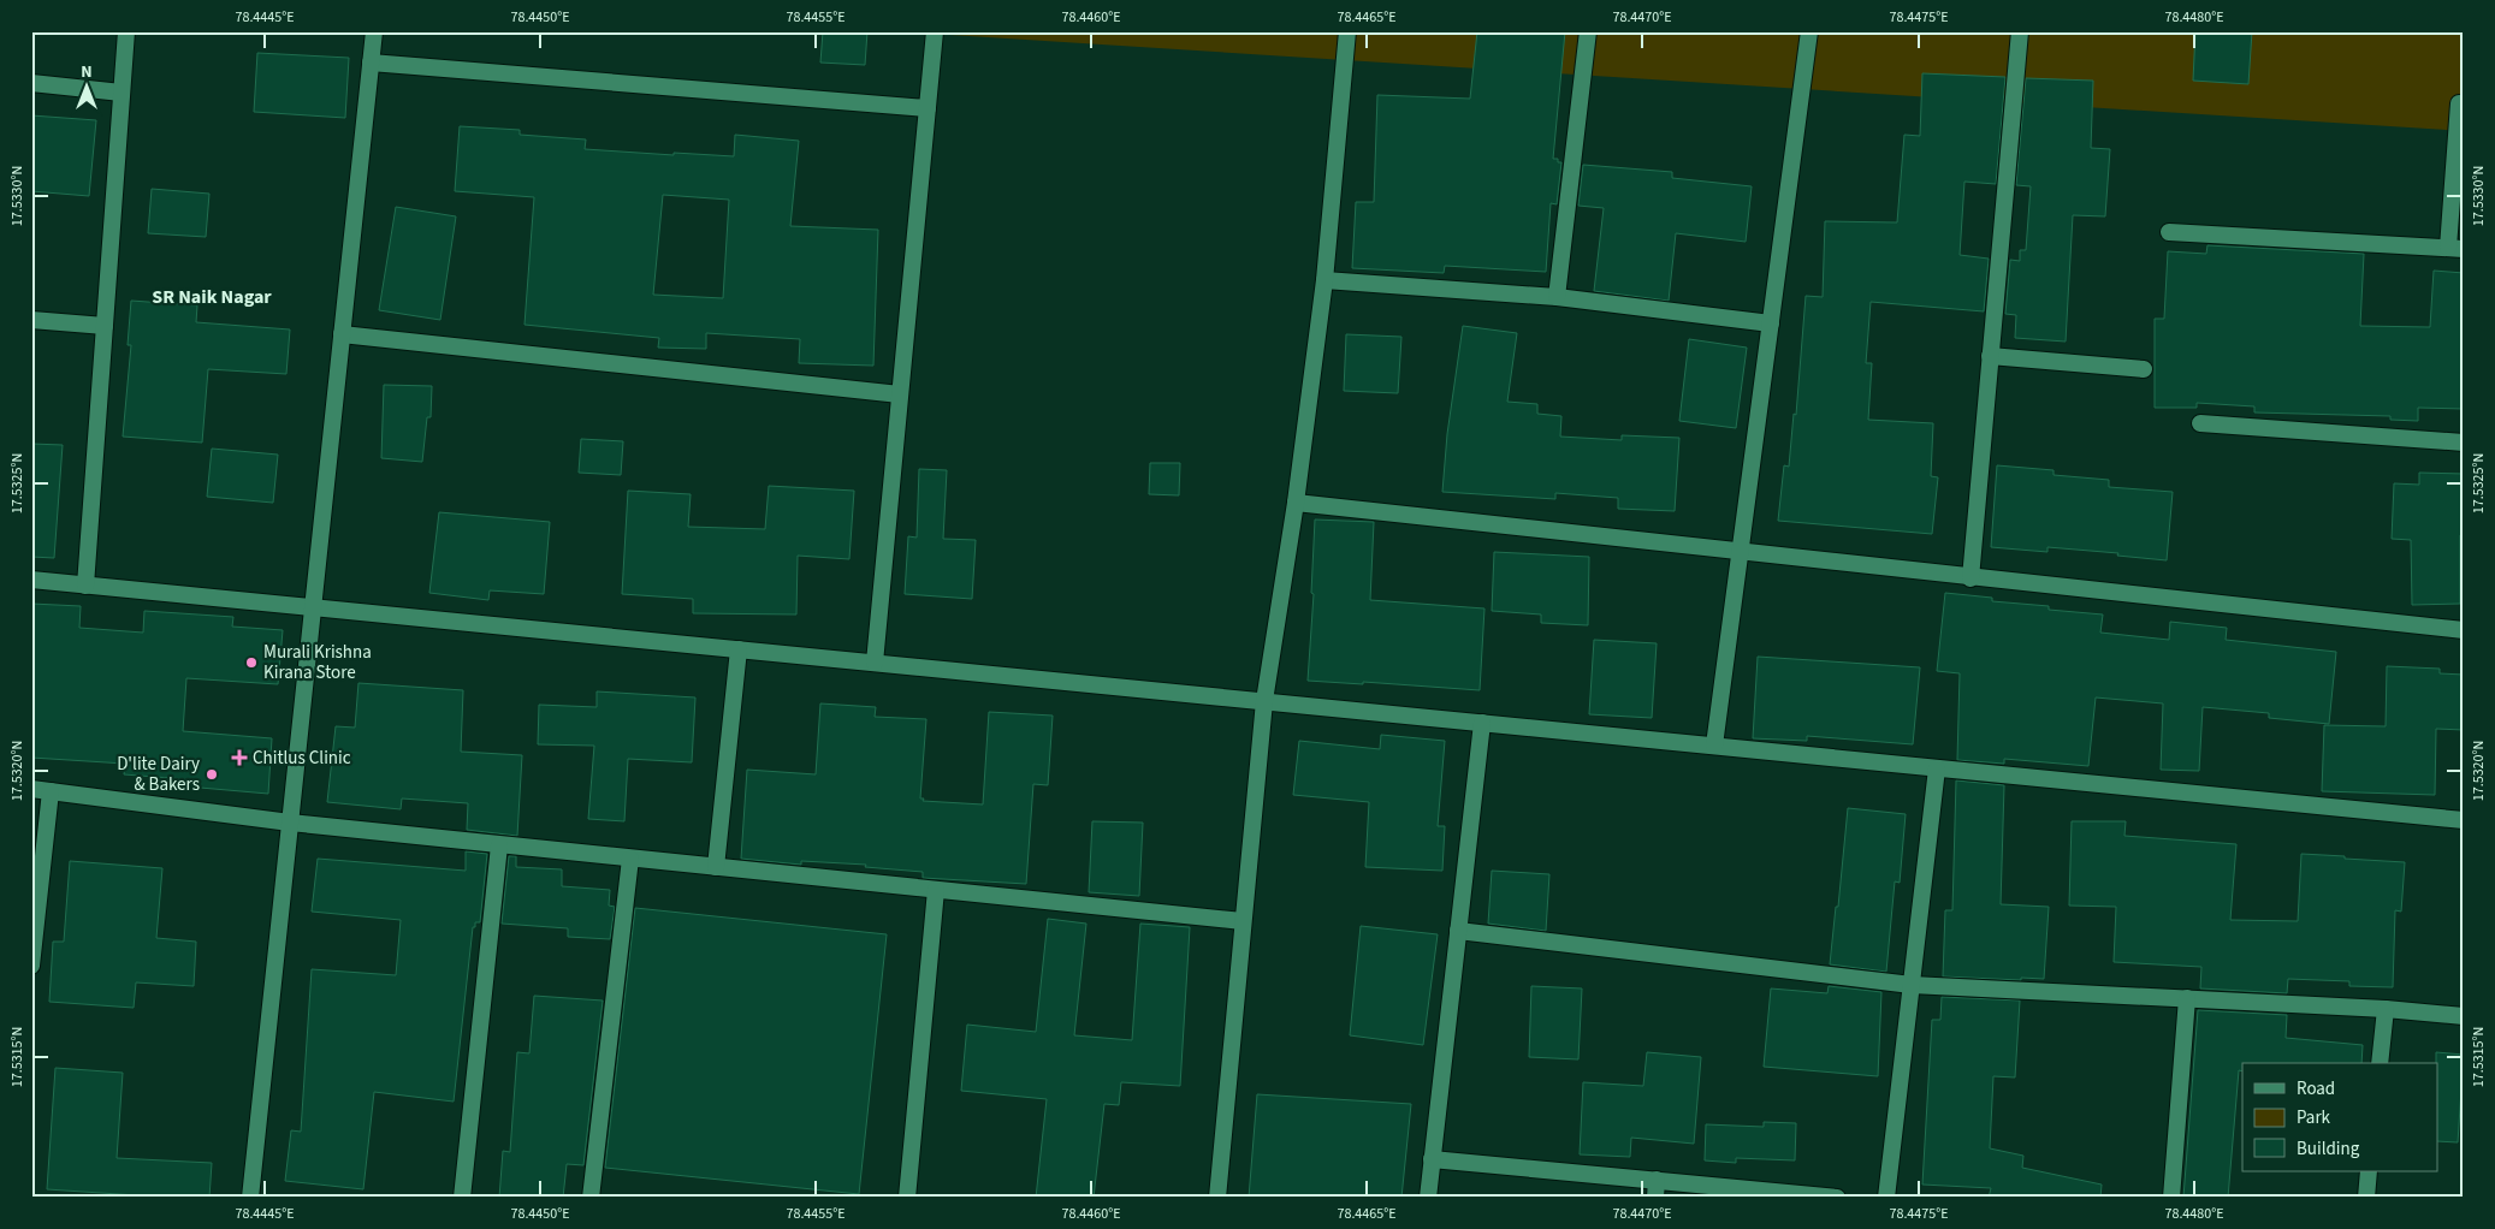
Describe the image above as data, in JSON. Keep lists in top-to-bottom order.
{
  "districts": ["SR Naik Nagar"],
  "places": {
    "other": ["Murali Krishna Kirana Store", "D'lite Dairy & Bakers"],
    "health": ["Chitlus Clinic"]
  },
  "legend": ["Road", "Park", "Building"],
  "north": "top",
  "coordinates": [
    "78.4445°E",
    "78.4450°E",
    "78.4455°E",
    "78.4460°E",
    "78.4465°E",
    "78.4470°E",
    "78.4475°E",
    "78.4480°E",
    "17.5330°N",
    "17.5325°N",
    "17.5320°N",
    "17.5315°N"
  ]
}
